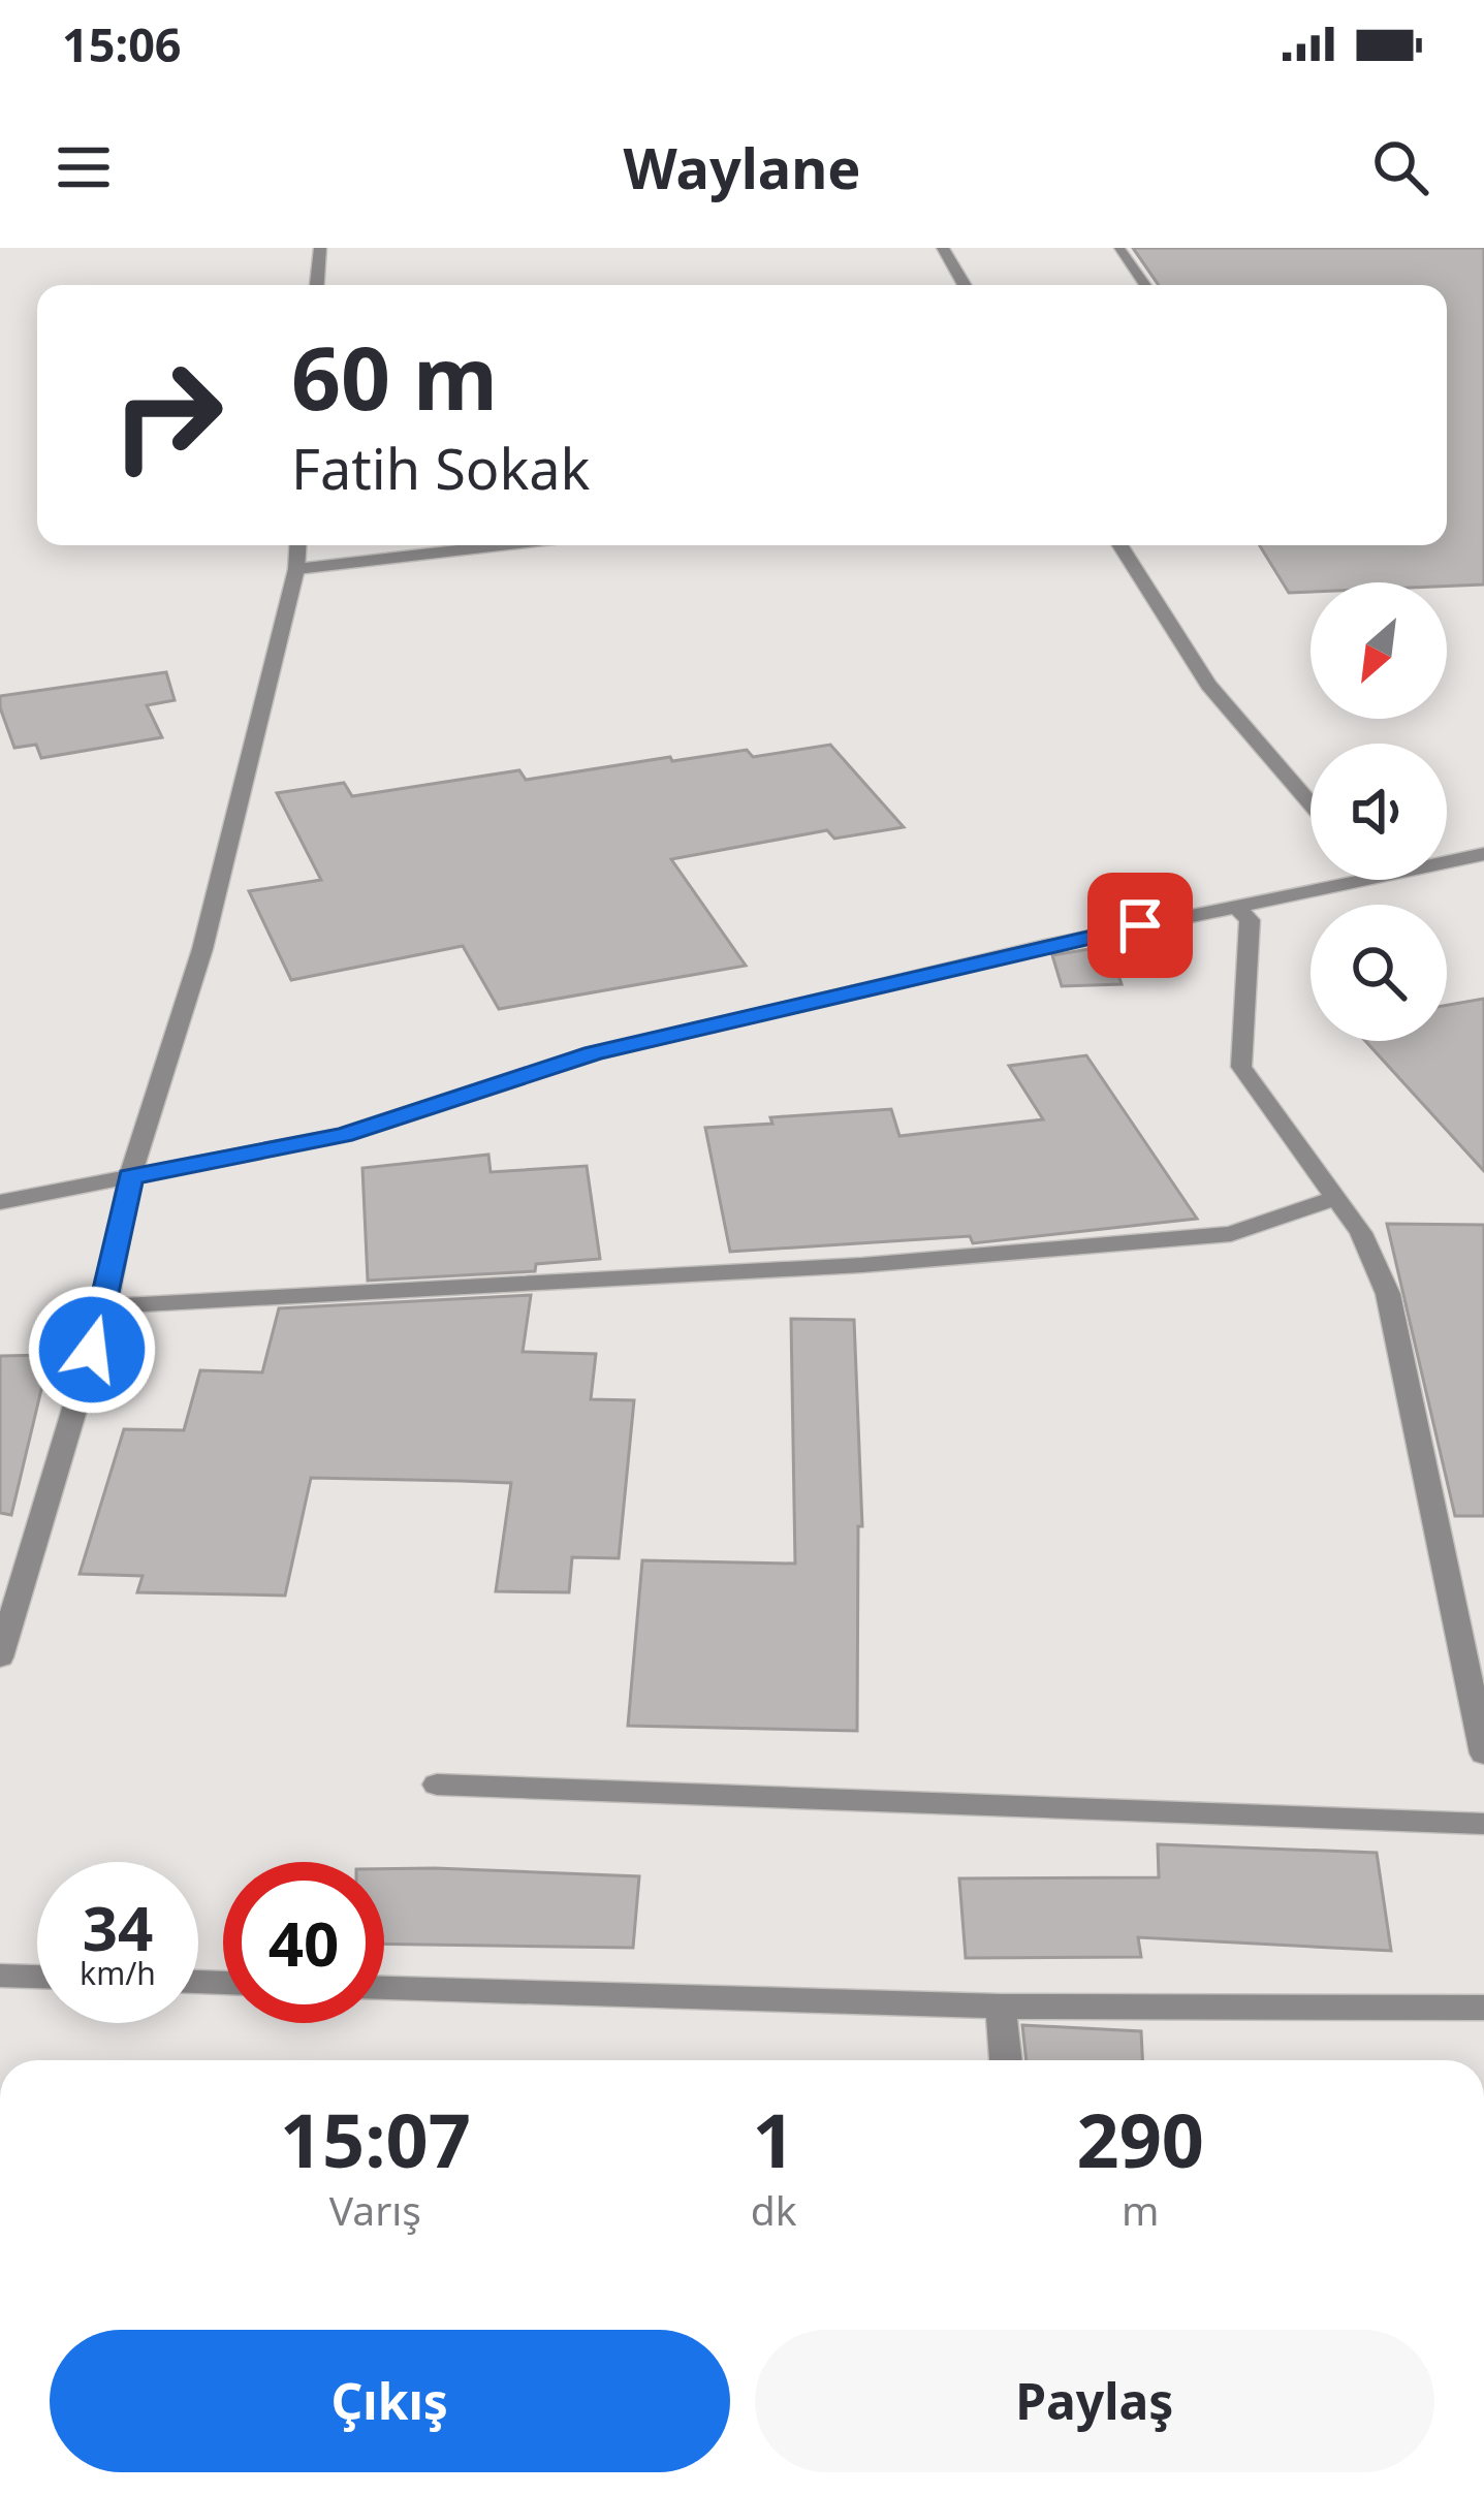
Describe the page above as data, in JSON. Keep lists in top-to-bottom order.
{
  "north": "bottom left",
  "page": {
    "status": "15:06",
    "header": "Waylane",
    "turn": ["60 m", "Fatih Sokak"],
    "speed": "34 km/h",
    "limit": "40",
    "eta": [
      "15:07",
      "Varış",
      "1",
      "dk",
      "290",
      "m"
    ],
    "buttons": ["Çıkış", "Paylaş"]
  }
}
